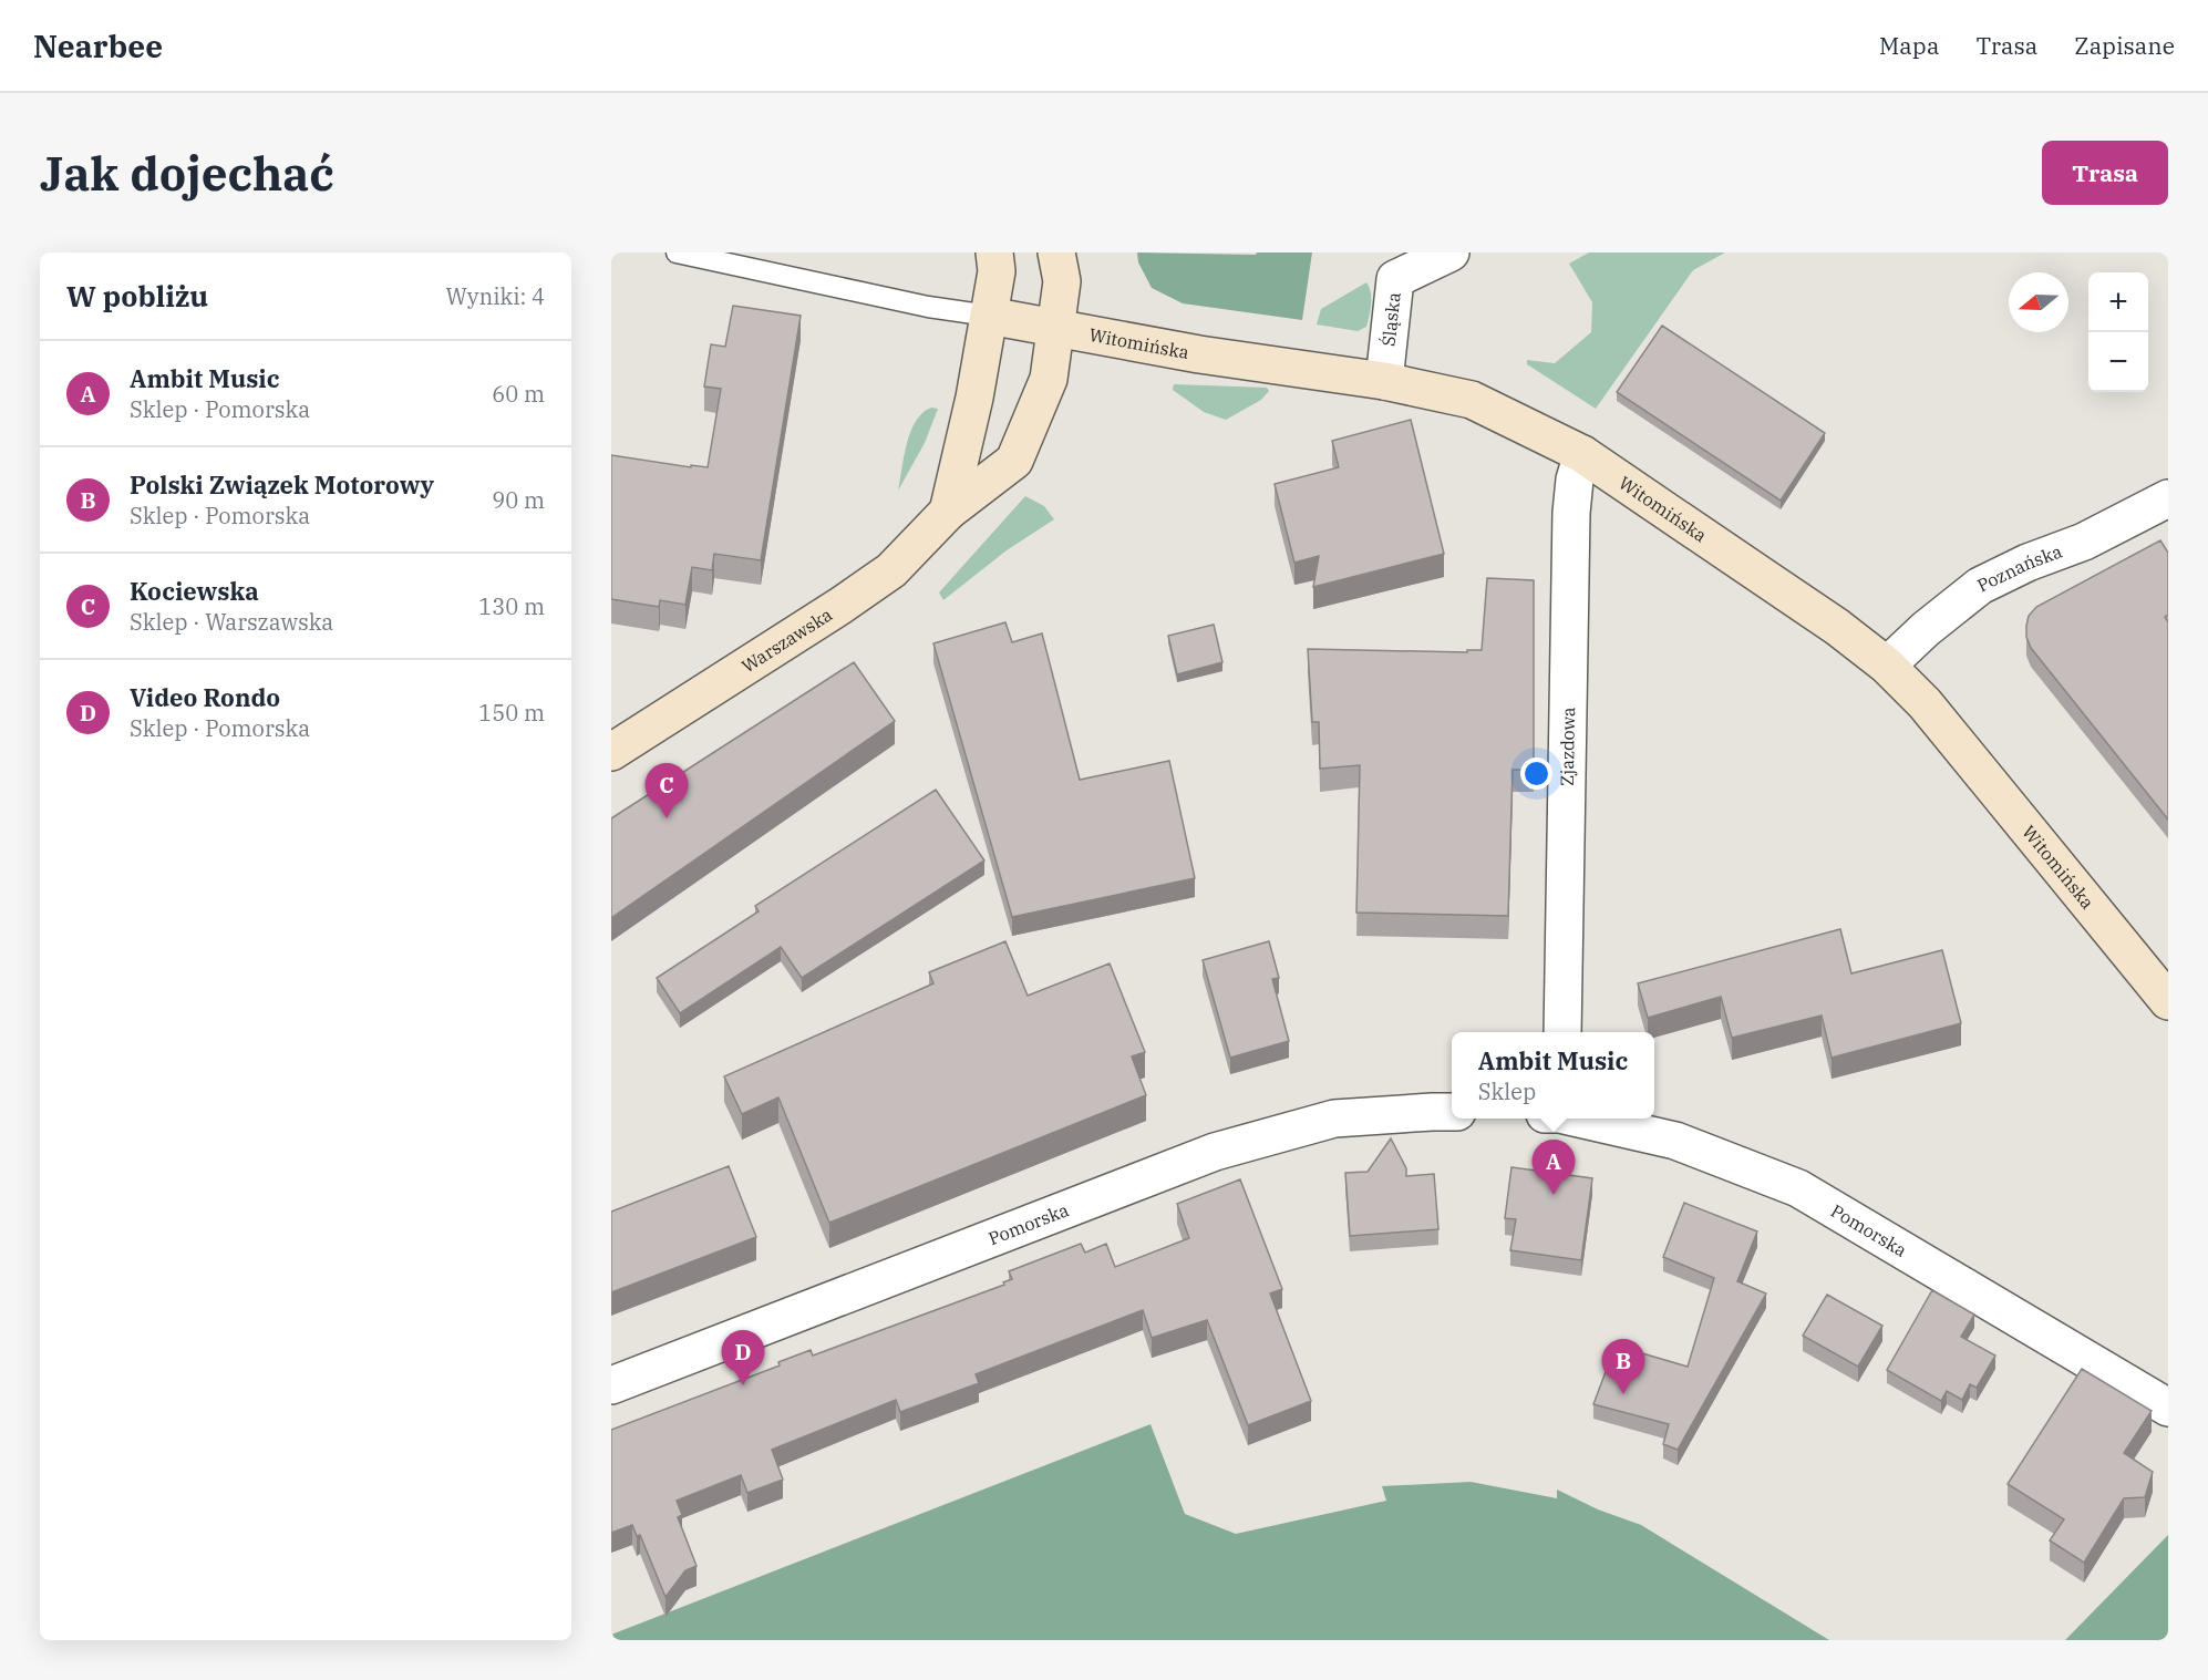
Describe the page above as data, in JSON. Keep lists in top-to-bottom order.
{
  "streets": {
    "street": [
      "Śląska",
      "Witomińska",
      "Poznańska",
      "Warszawska",
      "Zjazdowa",
      "Pomorska"
    ]
  },
  "crossings": [
    ["Śląska", "Witomińska"],
    ["Witomińska", "Poznańska"],
    ["Witomińska", "Warszawska"],
    ["Witomińska", "Zjazdowa"]
  ],
  "north": "left",
  "page": {
    "header": "Nearbee",
    "nav": ["Mapa", "Trasa", "Zapisane"],
    "buttons": "Trasa",
    "title": "Jak dojechać",
    "heading": ["W pobliżu", "Wyniki: 4"],
    "map_buttons": ["+", "−"],
    "list": [
      {
        "mark": "A",
        "name": "Ambit Music",
        "note": "Sklep · Pomorska",
        "value": "60 m"
      },
      {
        "mark": "B",
        "name": "Polski Związek Motorowy",
        "note": "Sklep · Pomorska",
        "value": "90 m"
      },
      {
        "mark": "C",
        "name": "Kociewska",
        "note": "Sklep · Warszawska",
        "value": "130 m"
      },
      {
        "mark": "D",
        "name": "Video Rondo",
        "note": "Sklep · Pomorska",
        "value": "150 m"
      }
    ],
    "pins": [
      "C",
      "A",
      "D",
      "B"
    ],
    "popup": ["Ambit Music", "Sklep"]
  }
}
